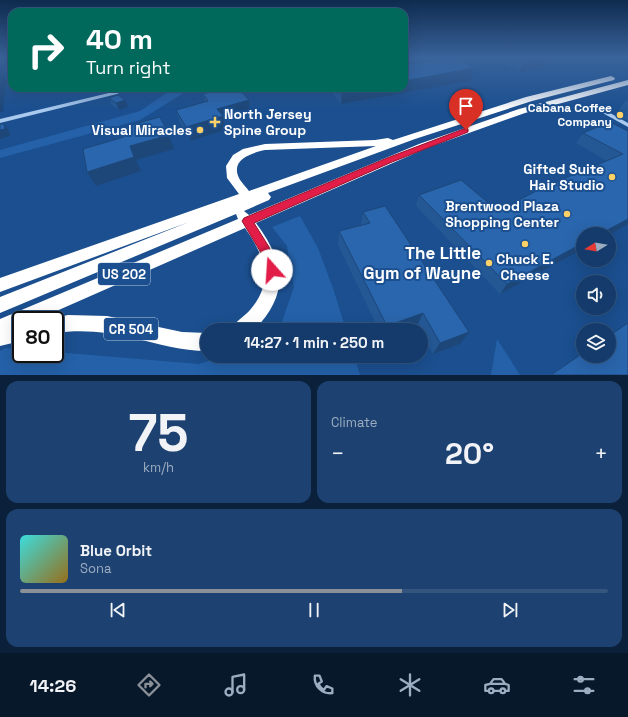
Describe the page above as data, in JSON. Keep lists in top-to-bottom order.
{
  "streets": {
    "highway": ["US 202", "CR 504"]
  },
  "places": {
    "other": [
      "Cabana Coffee Company",
      "Visual Miracles",
      "Gifted Suite Hair Studio",
      "Brentwood Plaza Shopping Center",
      "Chuck E. Cheese",
      "The Little Gym of Wayne"
    ],
    "health": ["North Jersey Spine Group"]
  },
  "north": "left",
  "page": {
    "turn": ["40 m", "Turn right"],
    "limit": "80",
    "trip": "14:27 · 1 min · 250 m",
    "tile": [
      ["75", "km/h"],
      "Climate"
    ],
    "heat": ["−", "20°", "+"],
    "song": ["Blue Orbit", "Sona"],
    "tabs": "14:26"
  }
}
